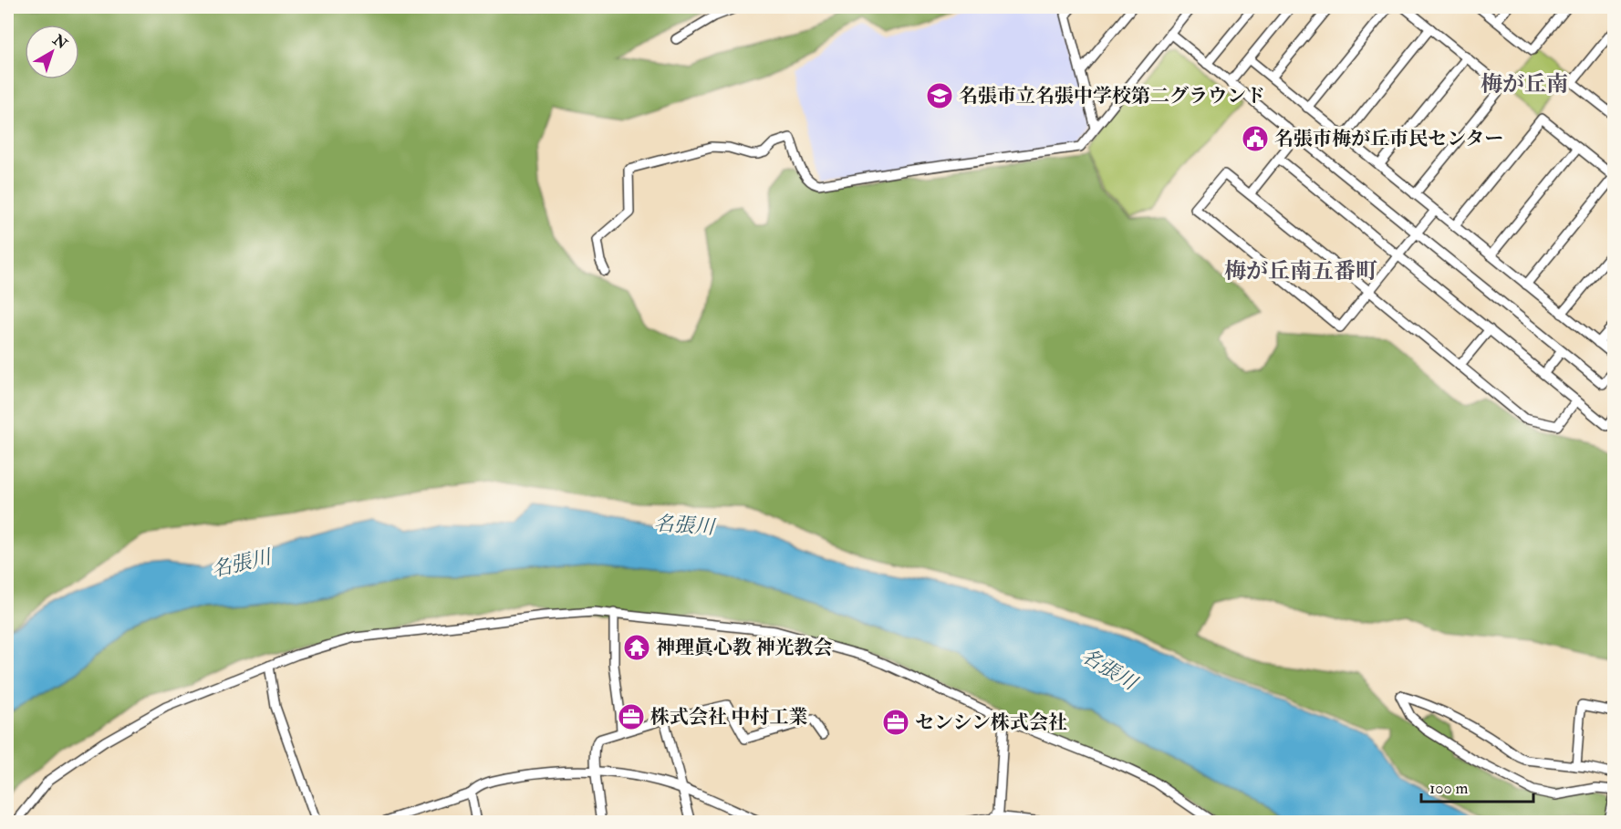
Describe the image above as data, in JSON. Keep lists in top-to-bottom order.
{
  "districts": ["梅が丘南", "梅が丘南五番町"],
  "water": ["名張川"],
  "places": {
    "school or university": ["名張市立名張中学校第二グラウンド"],
    "public building": ["名張市梅が丘市民センター"],
    "temple": ["神理眞心教 神光教会"],
    "office": ["株式会社 中村工業", "センシン株式会社"]
  },
  "scale_bar": "100 m",
  "north": "top right"
}
